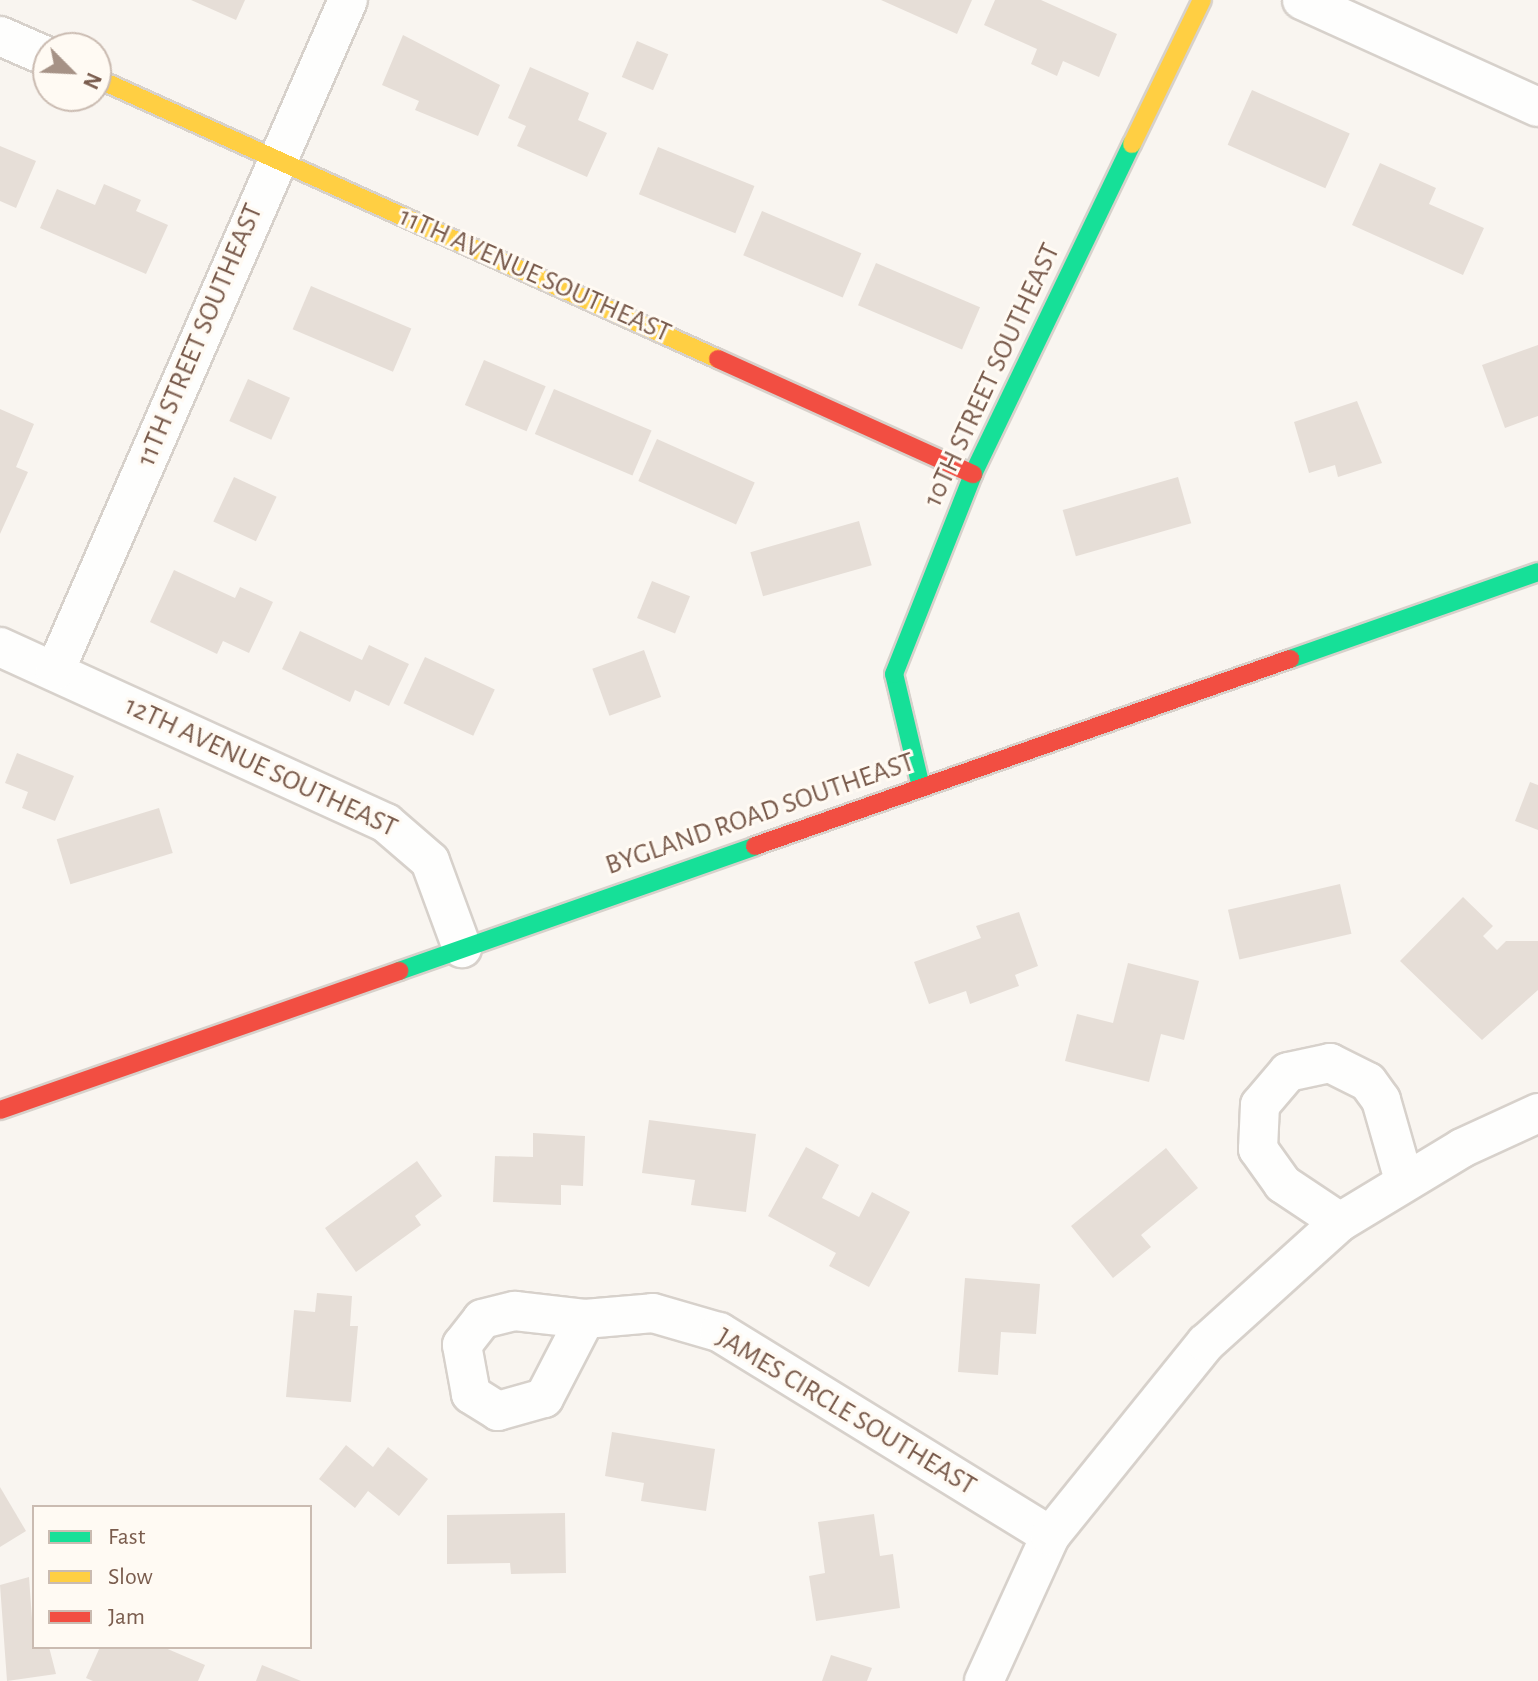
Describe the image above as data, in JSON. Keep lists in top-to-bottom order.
{
  "streets": {
    "street": [
      "11TH AVENUE SOUTHEAST",
      "11TH STREET SOUTHEAST",
      "10TH STREET SOUTHEAST",
      "12TH AVENUE SOUTHEAST",
      "BYGLAND ROAD SOUTHEAST",
      "JAMES CIRCLE SOUTHEAST"
    ]
  },
  "crossings": [
    ["11TH AVENUE SOUTHEAST", "11TH STREET SOUTHEAST"],
    ["11TH AVENUE SOUTHEAST", "10TH STREET SOUTHEAST"],
    ["11TH STREET SOUTHEAST", "12TH AVENUE SOUTHEAST"],
    ["10TH STREET SOUTHEAST", "BYGLAND ROAD SOUTHEAST"],
    ["12TH AVENUE SOUTHEAST", "BYGLAND ROAD SOUTHEAST"]
  ],
  "legend": ["Fast", "Slow", "Jam"],
  "north": "bottom right"
}
